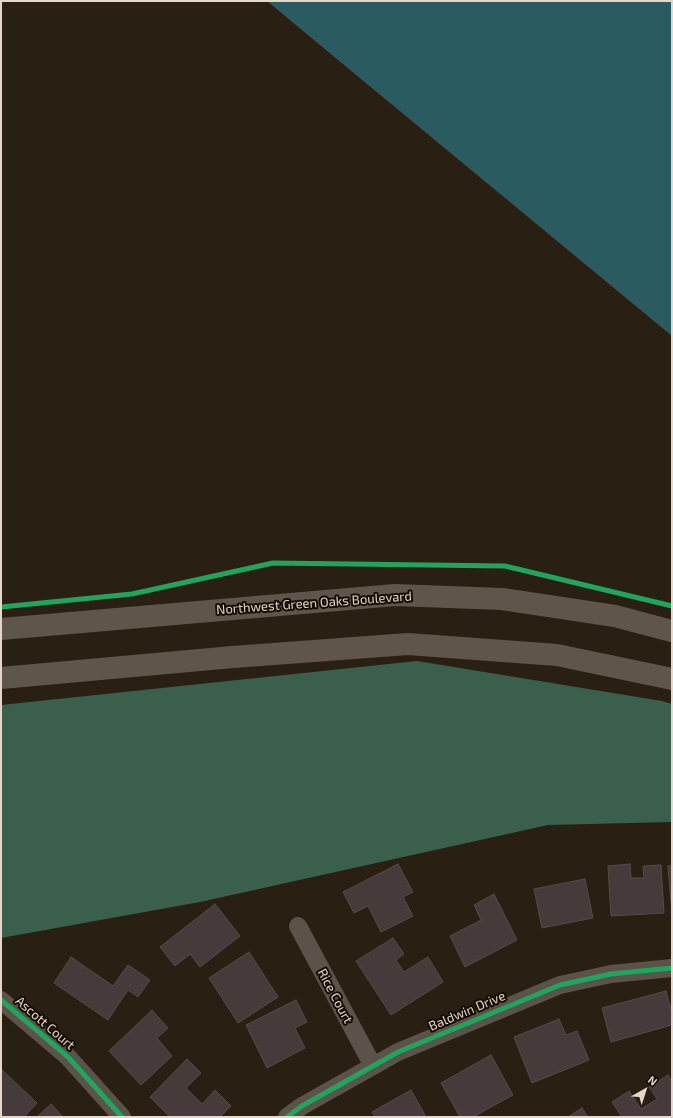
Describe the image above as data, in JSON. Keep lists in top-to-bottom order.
{
  "streets": {
    "main road": ["Northwest Green Oaks Boulevard"],
    "street": ["Rice Court", "Baldwin Drive", "Ascott Court"]
  },
  "crossings": [
    ["Rice Court", "Baldwin Drive"]
  ],
  "north": "top right"
}
